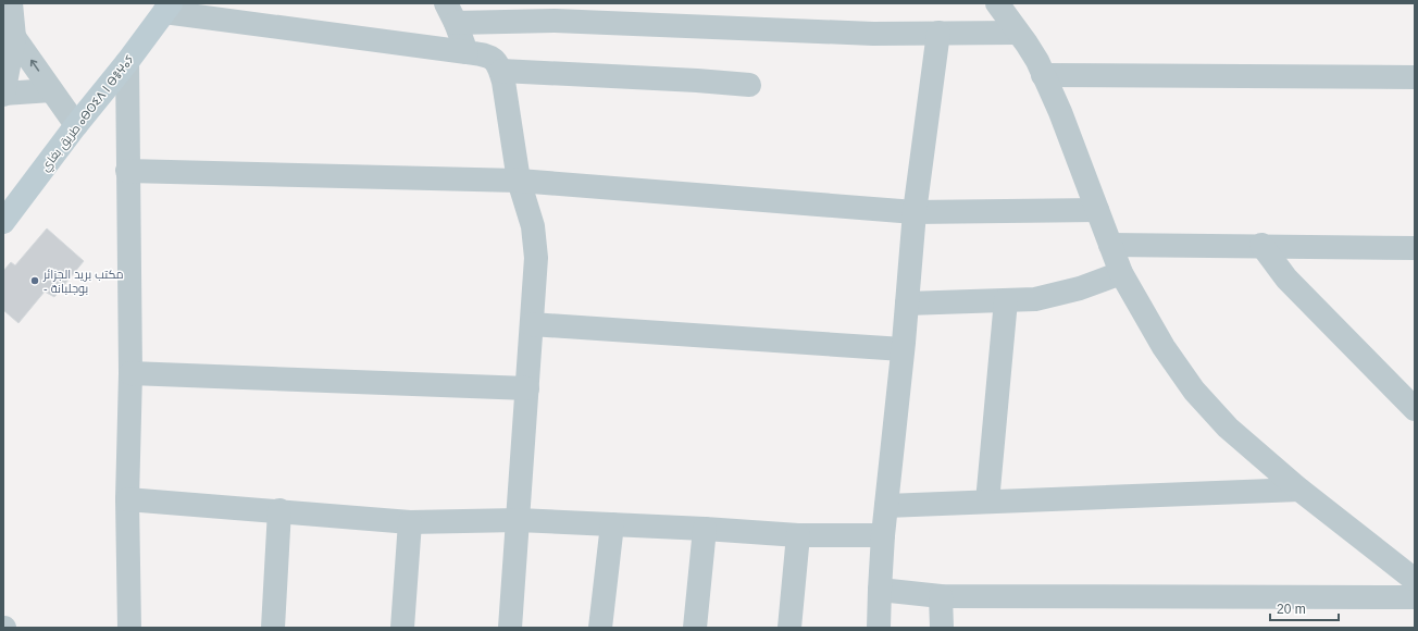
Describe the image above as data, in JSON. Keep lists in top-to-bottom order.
{
  "streets": {
    "main road": ["طريق بغاي ⴰⴱⵔⵉⴷ ⵏ ⴱⴻⵖⴰⵢ"]
  },
  "places": ["مكتب بريد الجزائر - بوجلبانة"],
  "scale_bar": "20 m"
}
